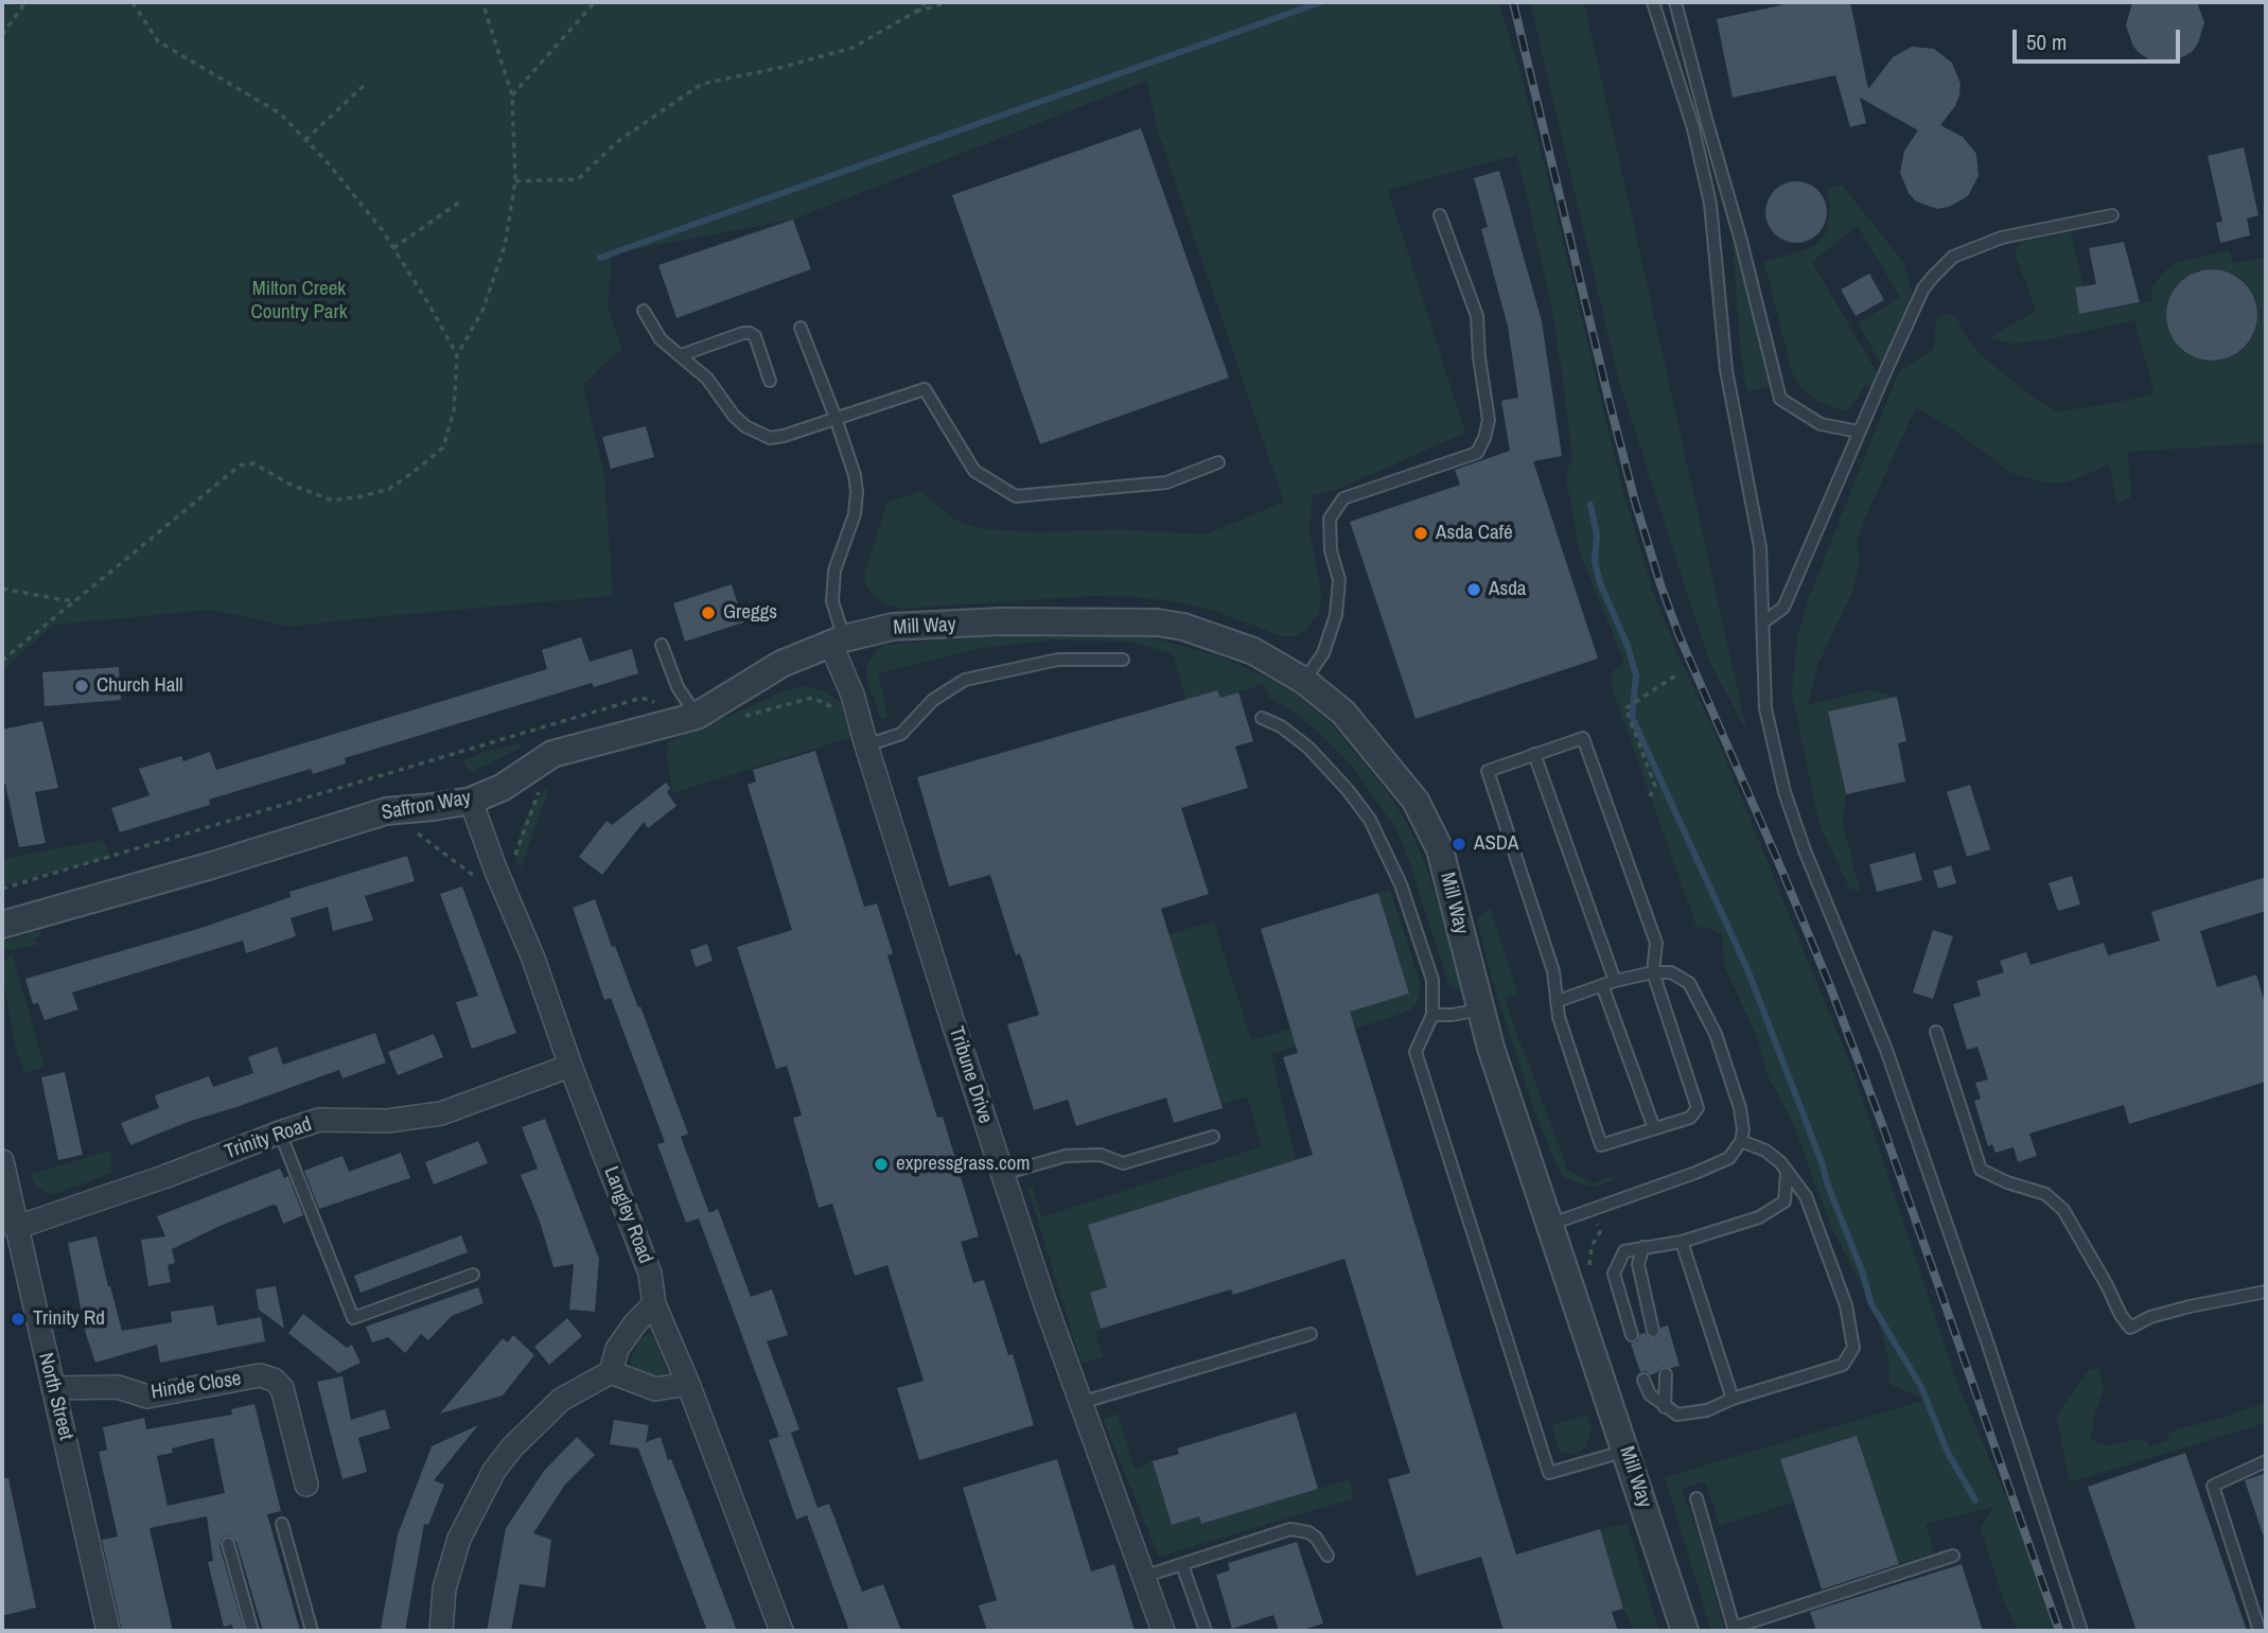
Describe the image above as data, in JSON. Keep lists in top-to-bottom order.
{
  "streets": {
    "street": [
      "Mill Way",
      "Saffron Way",
      "Tribune Drive",
      "Trinity Road",
      "Langley Road",
      "Hinde Close",
      "North Street"
    ]
  },
  "crossings": [
    ["Mill Way", "Saffron Way"],
    ["Mill Way", "Tribune Drive"],
    ["Saffron Way", "Tribune Drive"],
    ["Saffron Way", "Langley Road"],
    ["Trinity Road", "Langley Road"],
    ["Trinity Road", "North Street"],
    ["Hinde Close", "North Street"]
  ],
  "parks": ["Milton Creek Country Park"],
  "places": [
    "Asda Café",
    "Asda",
    "Greggs",
    "Church Hall",
    "ASDA",
    "expressgrass.com",
    "Trinity Rd"
  ],
  "scale_bar": "50 m"
}
